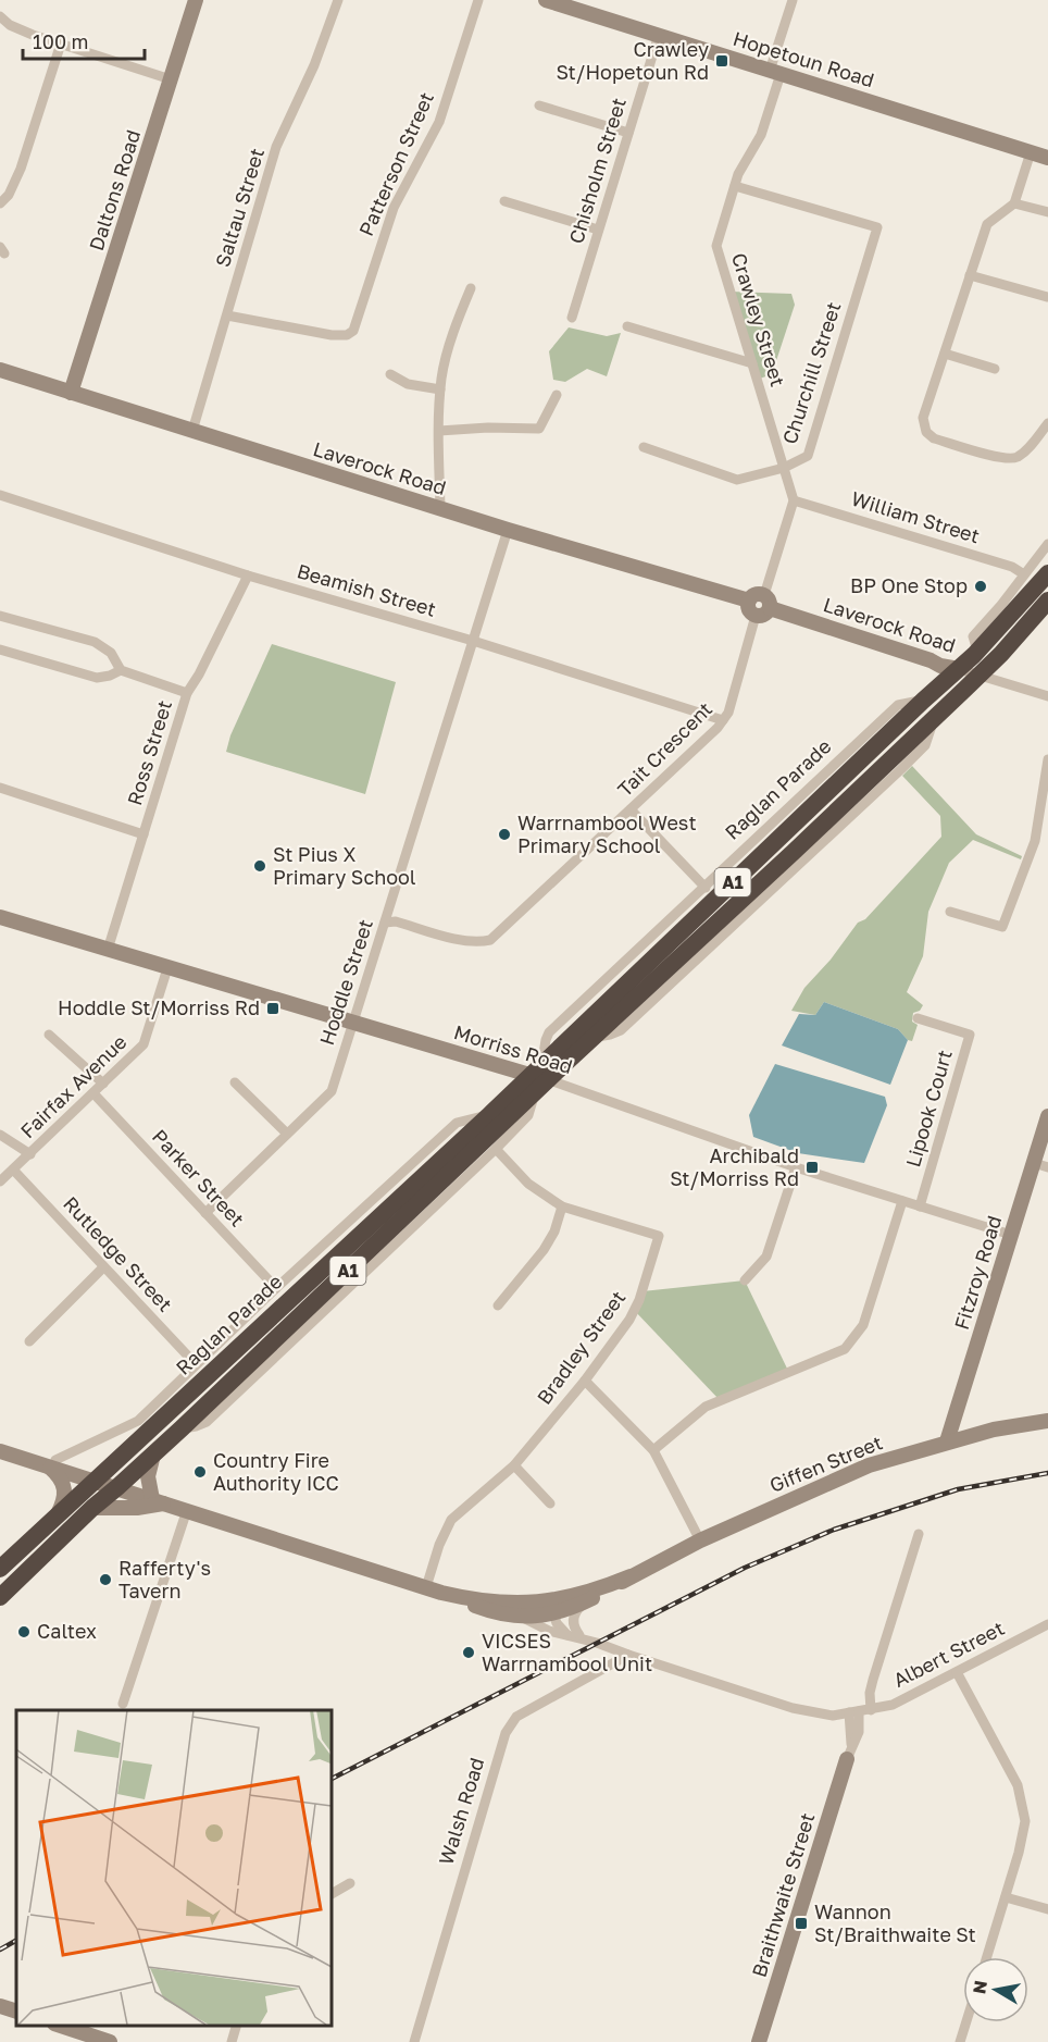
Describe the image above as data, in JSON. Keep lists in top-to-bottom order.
{
  "streets": {
    "highway": ["Raglan Parade", "A1"],
    "street": [
      "Hopetoun Road",
      "Patterson Street",
      "Chisholm Street",
      "Daltons Road",
      "Saltau Street",
      "Crawley Street",
      "Churchill Street",
      "Laverock Road",
      "William Street",
      "Beamish Street",
      "Tait Crescent",
      "Ross Street",
      "Hoddle Street",
      "Morriss Road",
      "Fairfax Avenue",
      "Lipook Court",
      "Parker Street",
      "Rutledge Street",
      "Fitzroy Road",
      "Bradley Street",
      "Giffen Street",
      "Albert Street",
      "Walsh Road",
      "Braithwaite Street"
    ]
  },
  "crossings": [
    ["Hopetoun Road", "Chisholm Street"],
    ["Hopetoun Road", "Crawley Street"],
    ["Patterson Street", "Saltau Street"],
    ["Daltons Road", "Laverock Road"],
    ["Saltau Street", "Laverock Road"],
    ["Crawley Street", "Churchill Street"],
    ["Churchill Street", "William Street"],
    ["Laverock Road", "Tait Crescent"],
    ["Laverock Road", "Raglan Parade"],
    ["Laverock Road", "Hoddle Street"],
    ["William Street", "Raglan Parade"],
    ["Beamish Street", "Tait Crescent"],
    ["Beamish Street", "Ross Street"],
    ["Beamish Street", "Hoddle Street"],
    ["Tait Crescent", "Hoddle Street"],
    ["Ross Street", "Morriss Road"],
    ["Raglan Parade", "Morriss Road"],
    ["Raglan Parade", "Parker Street"],
    ["Raglan Parade", "Rutledge Street"],
    ["Raglan Parade", "Bradley Street"],
    ["Hoddle Street", "Morriss Road"],
    ["Hoddle Street", "Parker Street"],
    ["Morriss Road", "Fairfax Avenue"],
    ["Morriss Road", "Lipook Court"],
    ["Morriss Road", "Fitzroy Road"],
    ["Fairfax Avenue", "Parker Street"],
    ["Fairfax Avenue", "Rutledge Street"],
    ["Fitzroy Road", "Giffen Street"],
    ["Albert Street", "Braithwaite Street"]
  ],
  "places": {
    "transit": [
      "Crawley St/Hopetoun Rd",
      "Hoddle St/Morriss Rd",
      "Archibald St/Morriss Rd",
      "Wannon St/Braithwaite St"
    ],
    "other": [
      "BP One Stop",
      "Warrnambool West Primary School",
      "St Pius X Primary School",
      "Country Fire Authority ICC",
      "Rafferty's Tavern",
      "Caltex",
      "VICSES Warrnambool Unit"
    ]
  },
  "scale_bar": "100 m",
  "north": "left"
}
